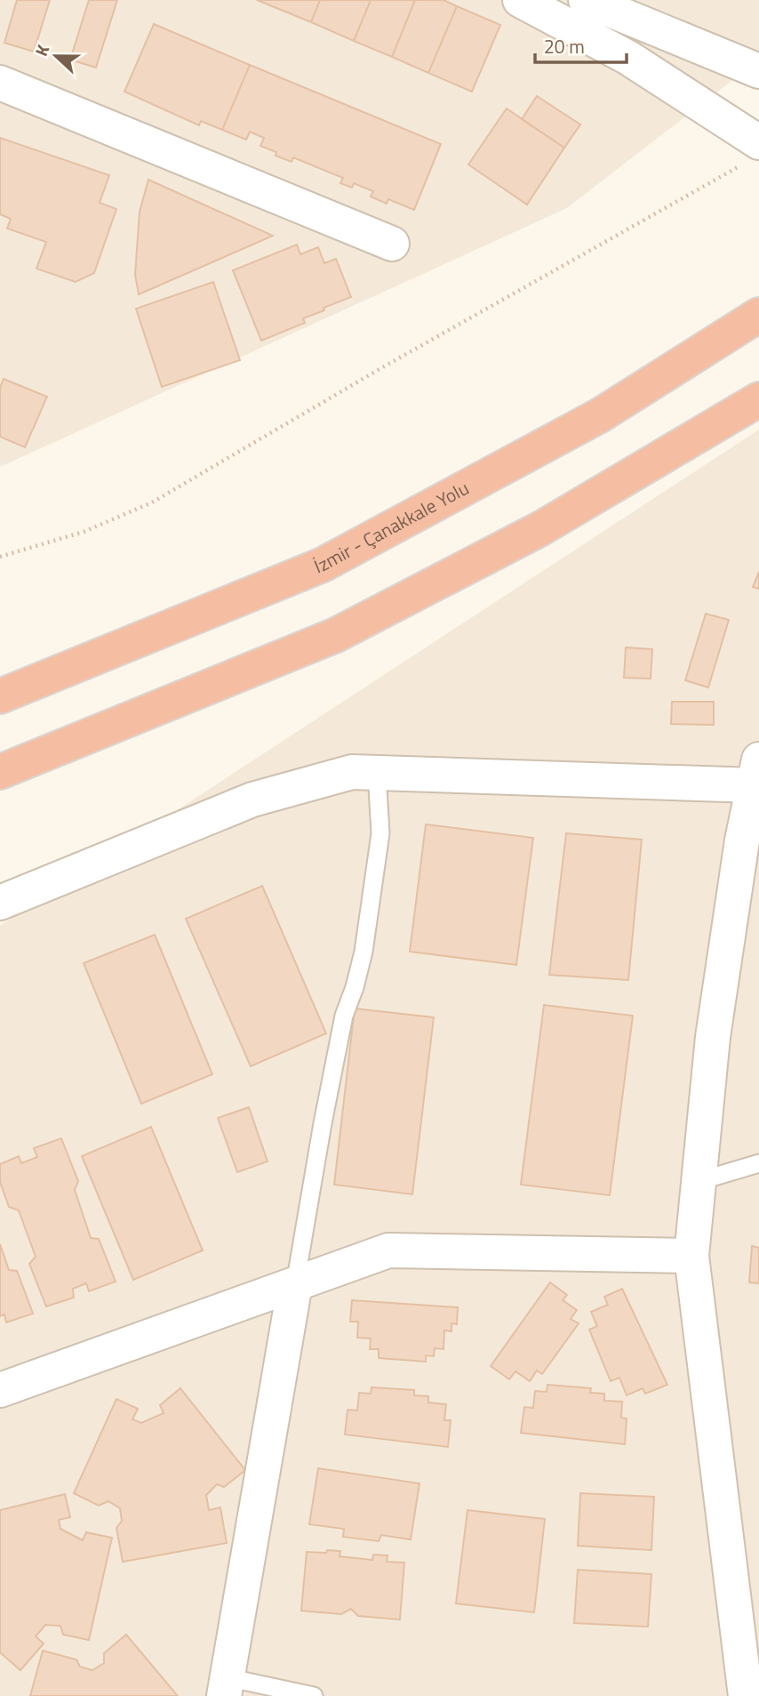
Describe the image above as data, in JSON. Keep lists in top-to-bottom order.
{
  "streets": {
    "highway": ["İzmir - Çanakkale Yolu"]
  },
  "scale_bar": "20 m",
  "north": "left"
}
